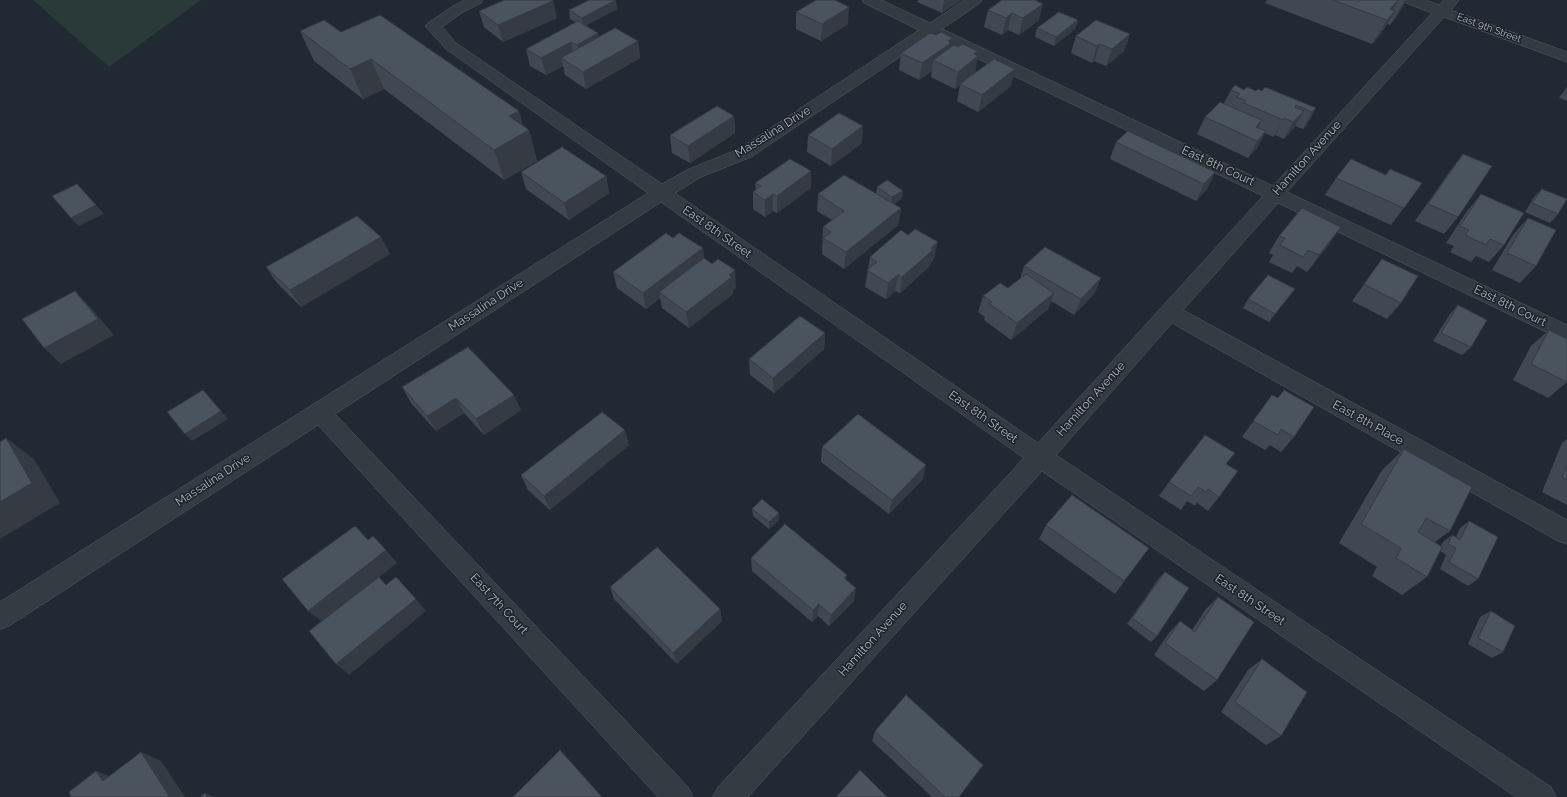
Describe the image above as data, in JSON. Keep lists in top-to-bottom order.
{
  "streets": {
    "street": [
      "East 9th Street",
      "Massalina Drive",
      "Hamilton Avenue",
      "East 8th Court",
      "East 8th Street",
      "East 8th Place",
      "East 7th Court"
    ]
  },
  "crossings": [
    ["East 9th Street", "Hamilton Avenue"],
    ["Massalina Drive", "East 8th Court"],
    ["Massalina Drive", "East 8th Street"],
    ["Massalina Drive", "East 7th Court"],
    ["Hamilton Avenue", "East 8th Court"],
    ["Hamilton Avenue", "East 8th Street"],
    ["Hamilton Avenue", "East 8th Place"]
  ]
}
